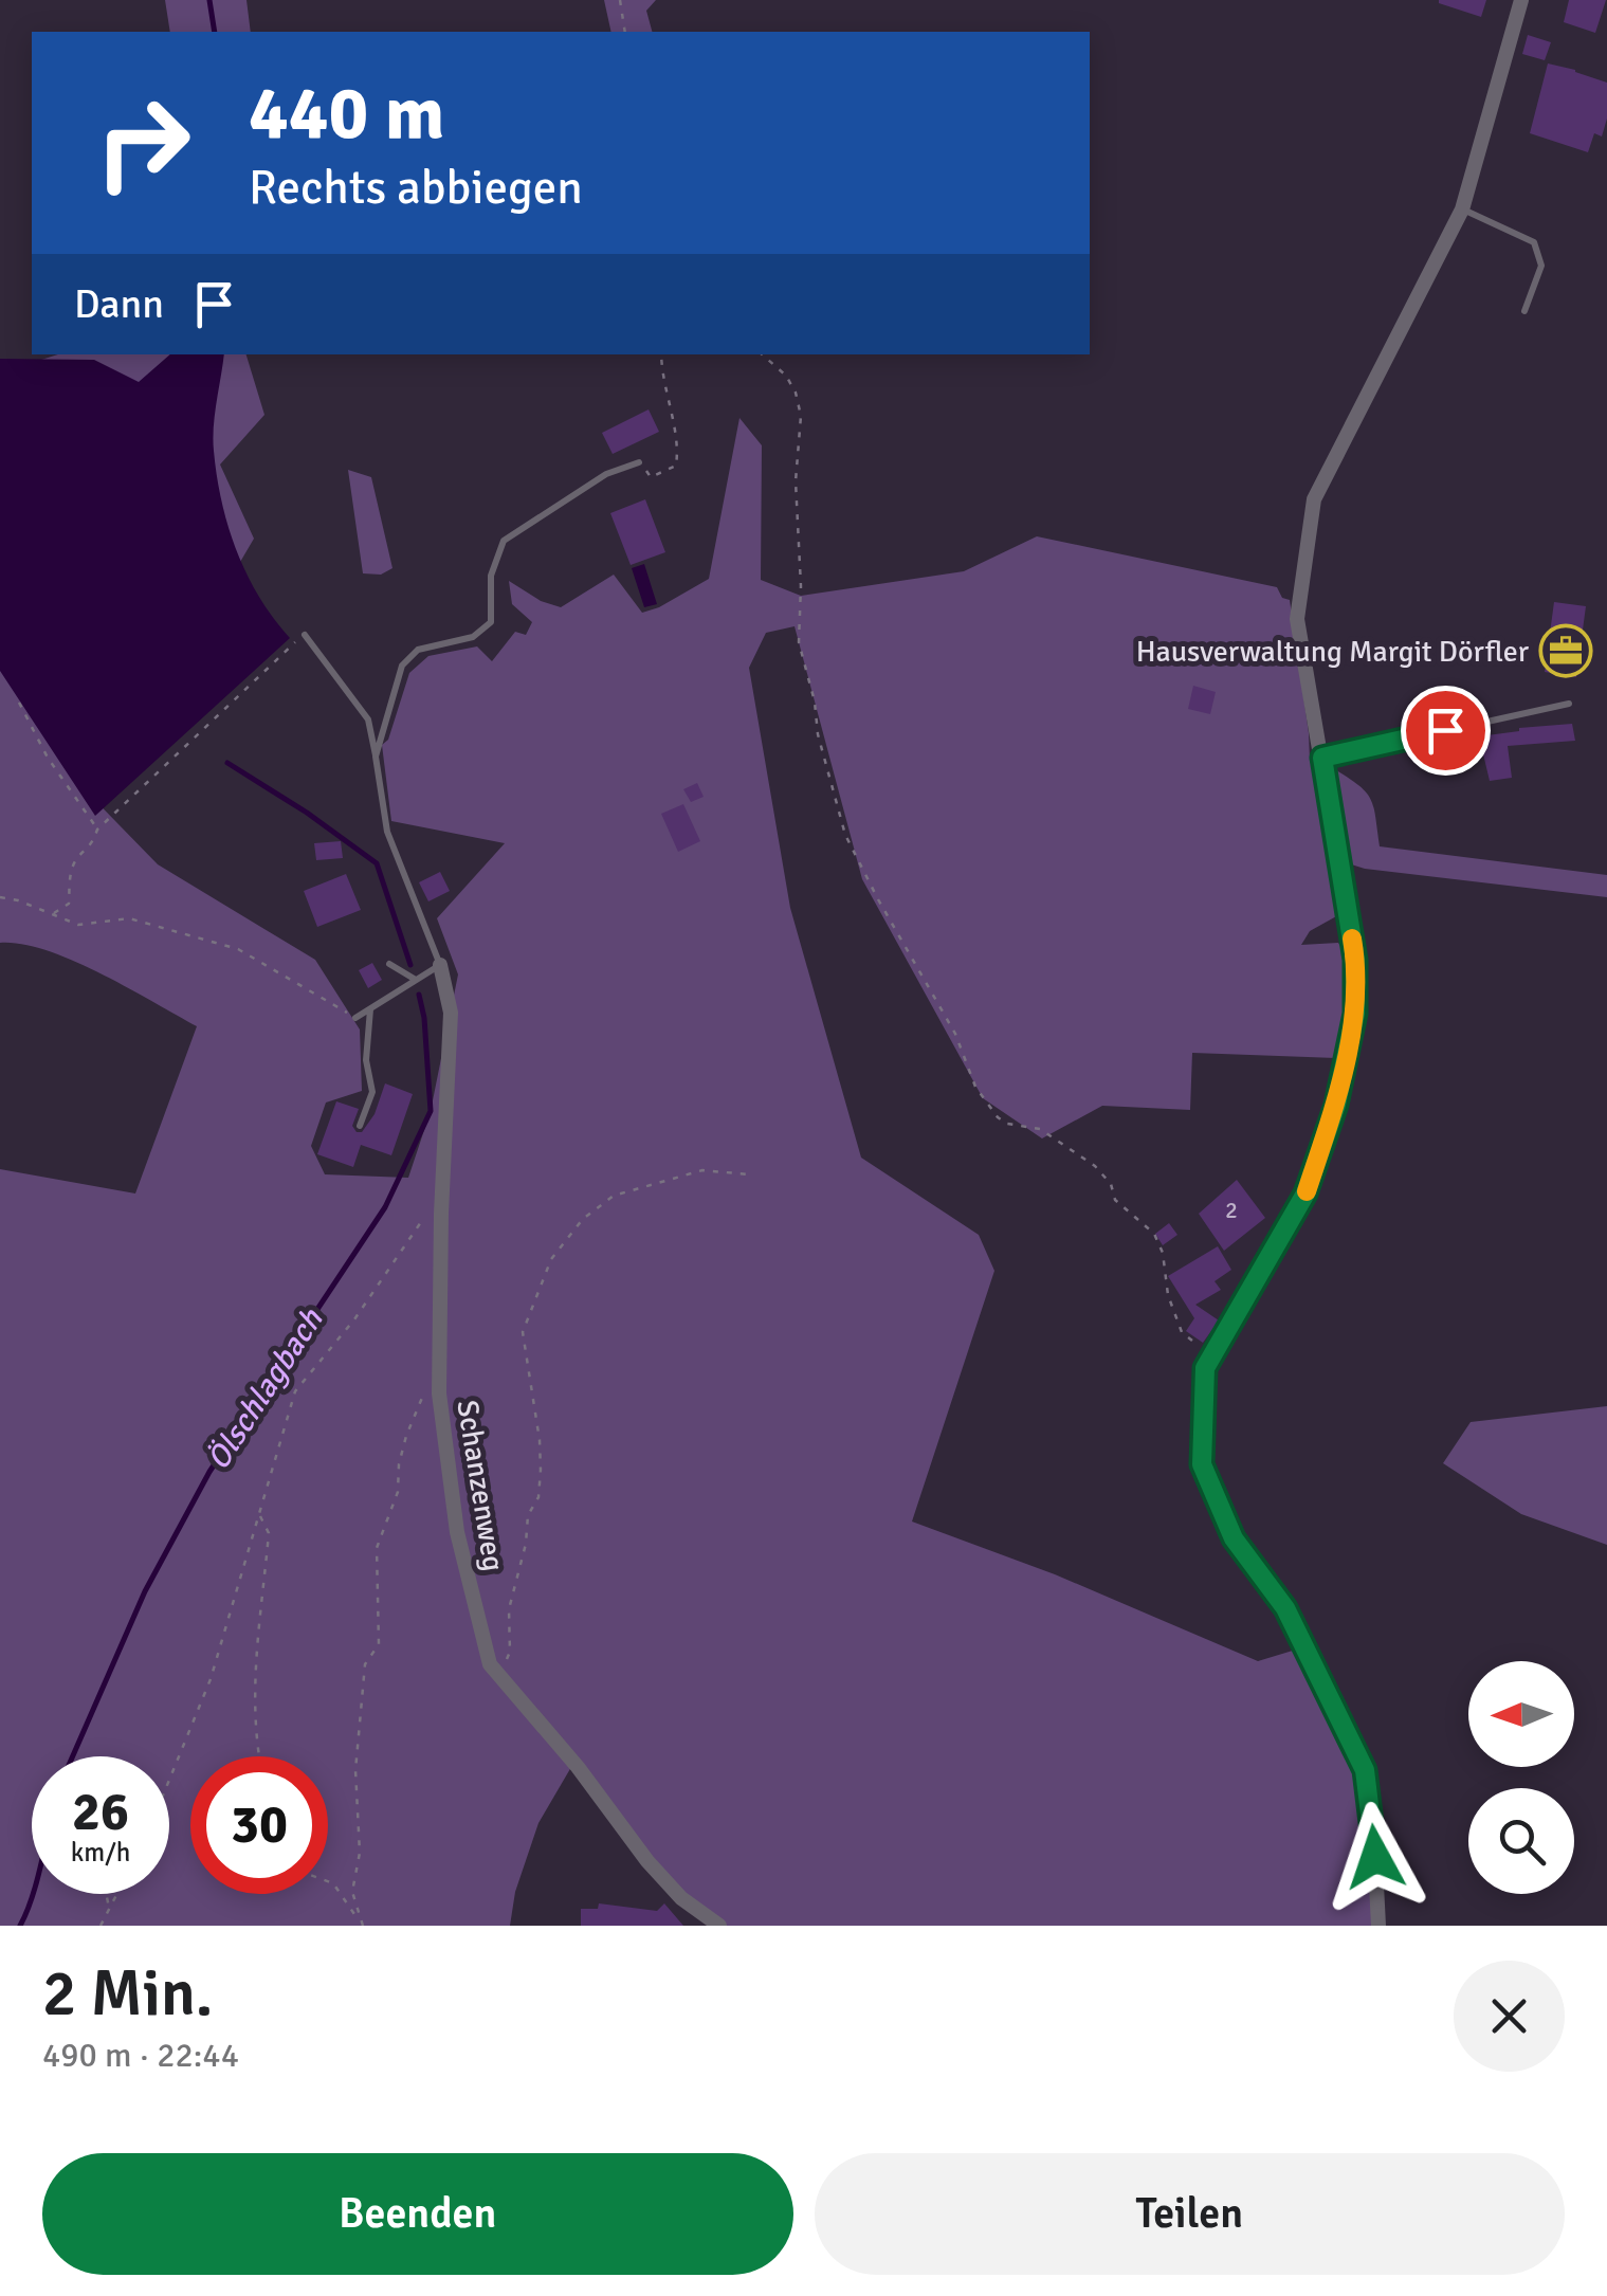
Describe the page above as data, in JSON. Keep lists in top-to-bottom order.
{
  "streets": {
    "street": ["Schanzenweg"]
  },
  "water": ["Ölschlagbach"],
  "places": {
    "office": ["Hausverwaltung Margit Dörfler"]
  },
  "house_numbers": ["2"],
  "north": "left",
  "page": {
    "turn": ["440 m", "Rechts abbiegen"],
    "then": "Dann",
    "speed": "26 km/h",
    "limit": "30",
    "heading": ["2 Min.", "490 m · 22:44"],
    "buttons": ["Beenden", "Teilen"]
  }
}
